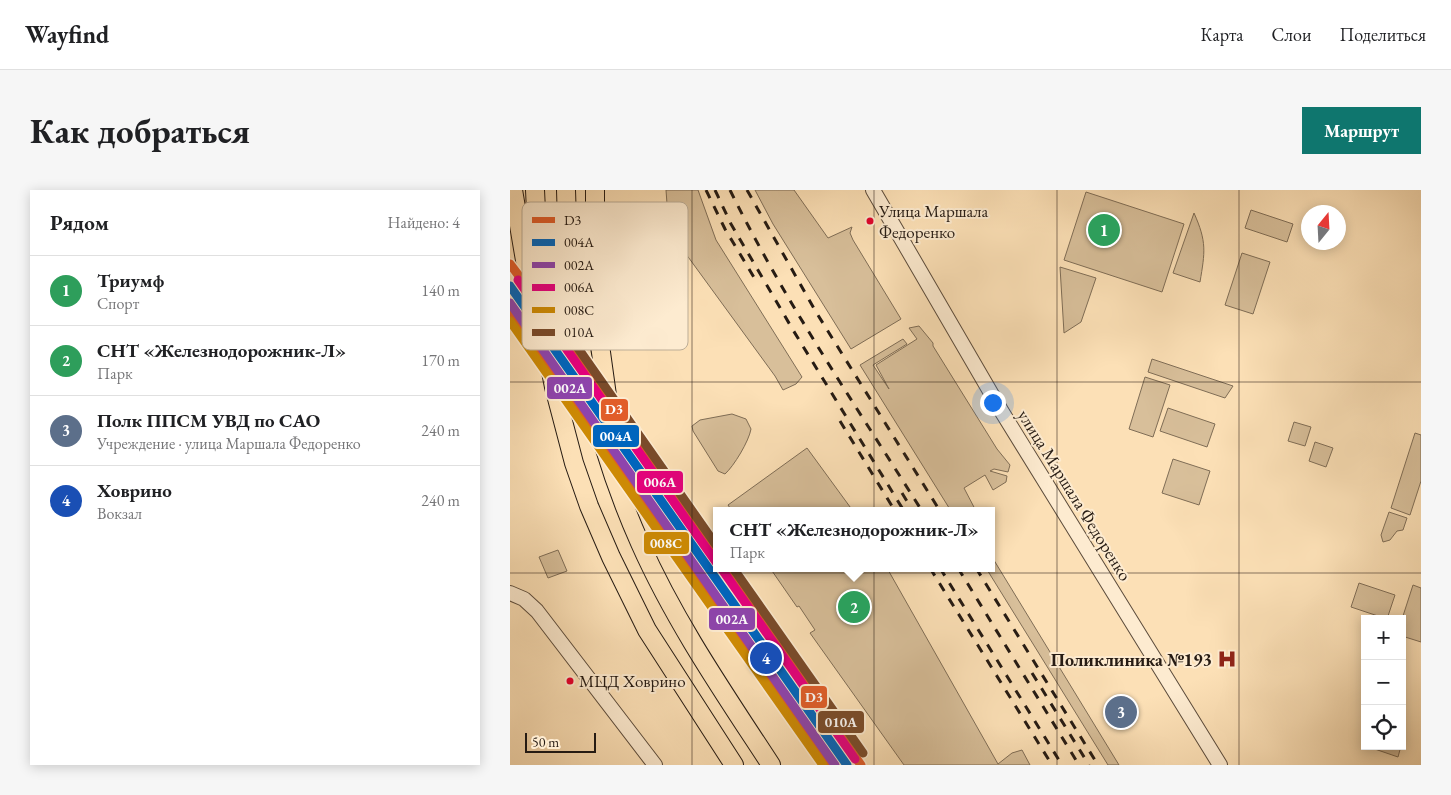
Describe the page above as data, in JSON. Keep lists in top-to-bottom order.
{
  "streets": {
    "street": ["улица Маршала Федоренко"]
  },
  "places": {
    "other": ["Улица Маршала Федоренко", "МЦД Ховрино"],
    "hospital": ["Поликлиника №193"]
  },
  "lines": [
    "transit line D3",
    "transit line 006А",
    "transit line 004А",
    "transit line 002А",
    "transit line 008С",
    "transit line 010А"
  ],
  "legend": [
    "D3",
    "004А",
    "002А",
    "006А",
    "008С",
    "010А"
  ],
  "scale_bar": "50 m",
  "north": "top",
  "page": {
    "header": "Wayfind",
    "nav": ["Карта", "Слои", "Поделиться"],
    "buttons": "Маршрут",
    "title": "Как добраться",
    "heading": ["Рядом", "Найдено: 4"],
    "pins": [
      "1",
      "2",
      "4",
      "3"
    ],
    "list": [
      {
        "mark": "1",
        "name": "Триумф",
        "note": "Спорт",
        "value": "140 m"
      },
      {
        "mark": "2",
        "name": "СНТ «Железнодорожник-Л»",
        "note": "Парк",
        "value": "170 m"
      },
      {
        "mark": "3",
        "name": "Полк ППСМ УВД по САО",
        "note": "Учреждение · улица Маршала Федоренко",
        "value": "240 m"
      },
      {
        "mark": "4",
        "name": "Ховрино",
        "note": "Вокзал",
        "value": "240 m"
      }
    ],
    "popup": ["СНТ «Железнодорожник-Л»", "Парк"],
    "map_buttons": ["+", "−"],
    "scale": "50 m"
  }
}
